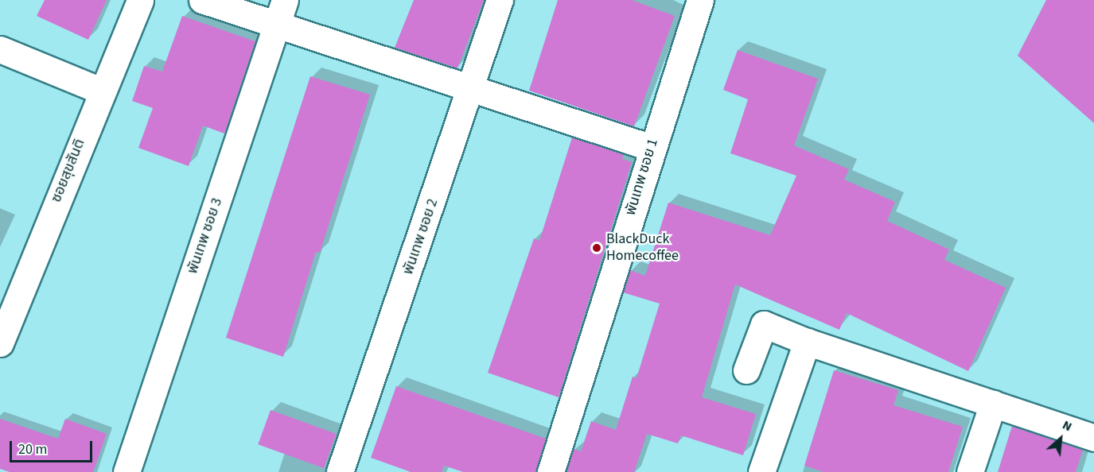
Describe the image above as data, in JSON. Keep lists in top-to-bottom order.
{
  "streets": {
    "street": [
      "ซอยสุขสันติ",
      "พันเทพ ซอย 1",
      "พันเทพ ซอย 3",
      "พันเทพ ซอย 2"
    ]
  },
  "places": ["BlackDuck Homecoffee"],
  "scale_bar": "20 m",
  "north": "top right"
}
